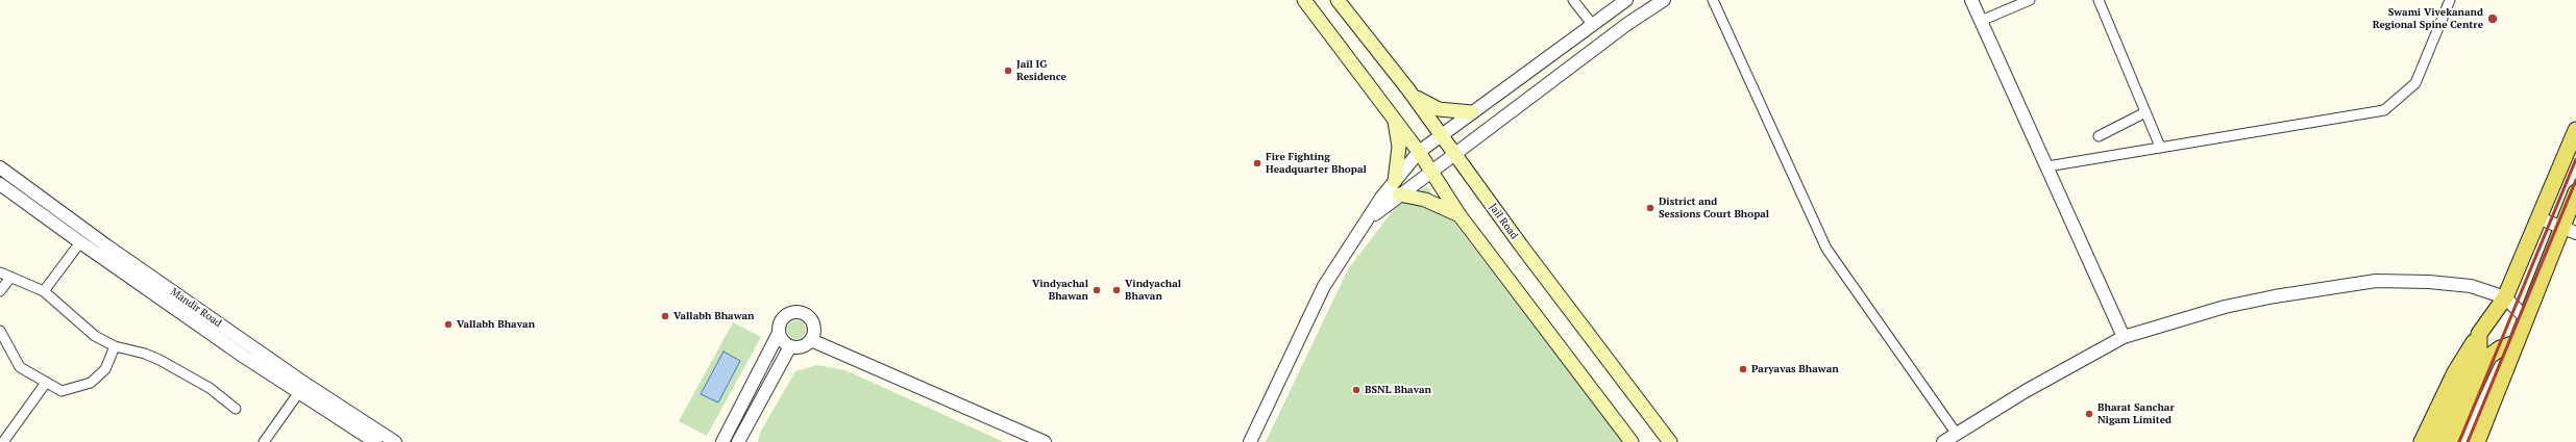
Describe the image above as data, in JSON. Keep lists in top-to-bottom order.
{
  "streets": {
    "main road": ["Jail Road"],
    "street": ["Mandir Road"]
  },
  "places": [
    "Swami Vivekanand Regional Spine Centre",
    "Jail IG Residence",
    "Fire Fighting Headquarter Bhopal",
    "District and Sessions Court Bhopal",
    "Vindyachal Bhawan",
    "Vindyachal Bhavan",
    "Vallabh Bhawan",
    "Vallabh Bhavan",
    "Paryavas Bhawan",
    "BSNL Bhavan",
    "Bharat Sanchar Nigam Limited"
  ]
}
